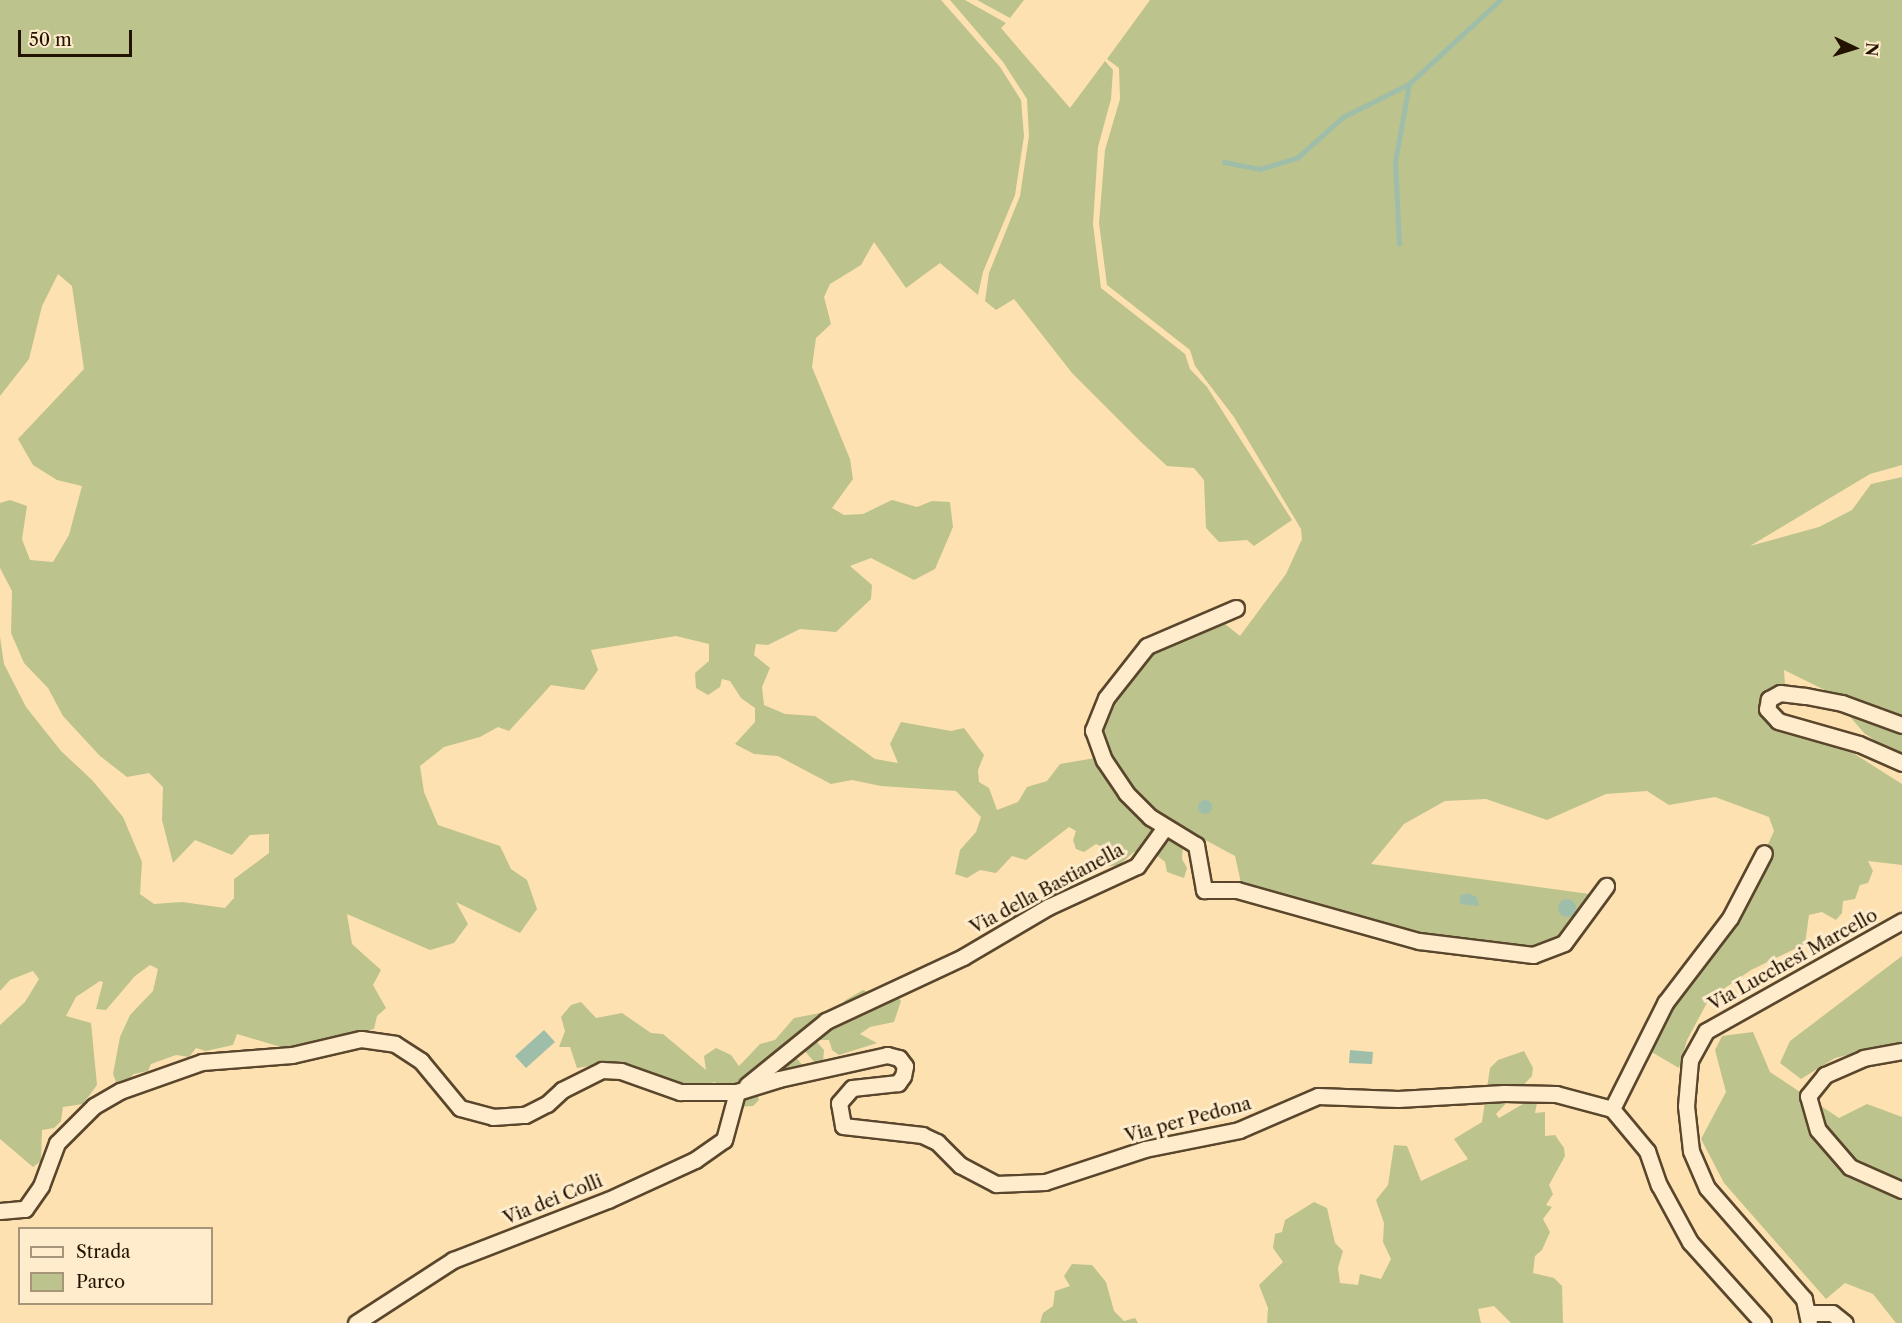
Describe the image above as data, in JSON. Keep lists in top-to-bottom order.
{
  "streets": {
    "street": [
      "Via della Bastianella",
      "Via Lucchesi Marcello",
      "Via per Pedona",
      "Via dei Colli"
    ]
  },
  "crossings": [
    ["Via della Bastianella", "Via per Pedona"],
    ["Via della Bastianella", "Via dei Colli"],
    ["Via per Pedona", "Via dei Colli"]
  ],
  "legend": ["Strada", "Parco"],
  "scale_bar": "50 m",
  "north": "right"
}
